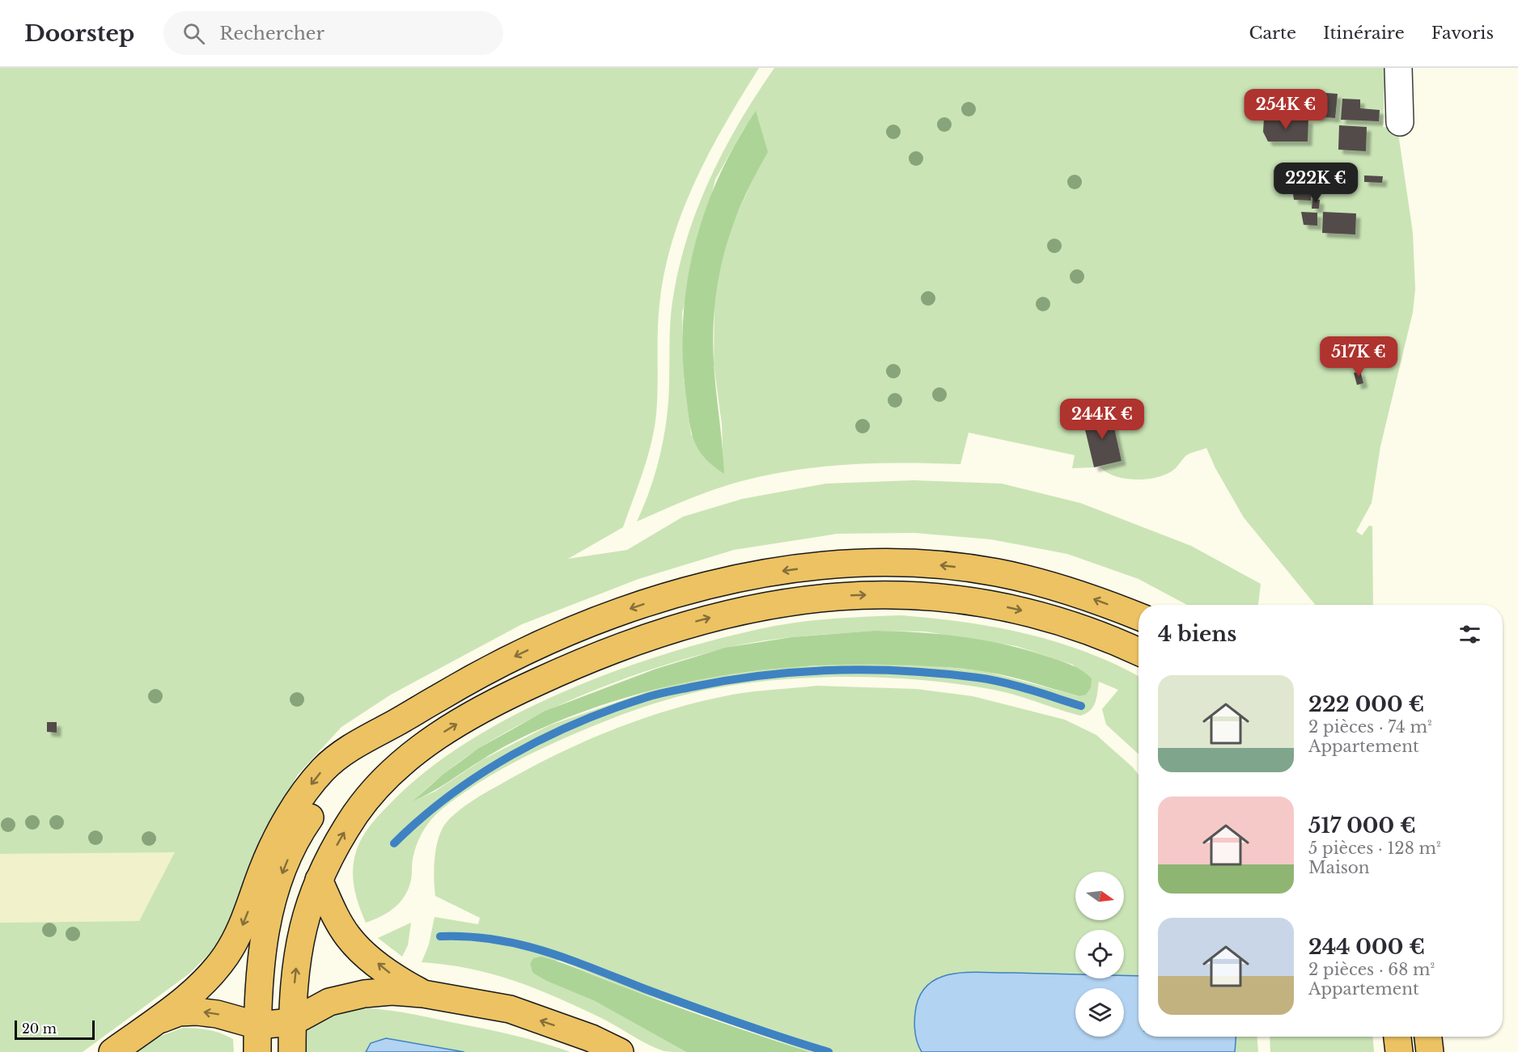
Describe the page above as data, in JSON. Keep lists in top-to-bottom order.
{
  "scale_bar": "20 m",
  "north": "right",
  "page": {
    "header": "Doorstep",
    "search": "Rechercher",
    "nav": ["Carte", "Itinéraire", "Favoris"],
    "price": [
      "254K €",
      "222K €",
      "517K €",
      "244K €"
    ],
    "heading": "4 biens",
    "list": [
      {
        "name": "222 000 €",
        "note": "2 pièces · 74 m² · Appartement"
      },
      {
        "name": "517 000 €",
        "note": "5 pièces · 128 m² · Maison"
      },
      {
        "name": "244 000 €",
        "note": "2 pièces · 68 m² · Appartement"
      }
    ],
    "scale": "20 m"
  }
}
